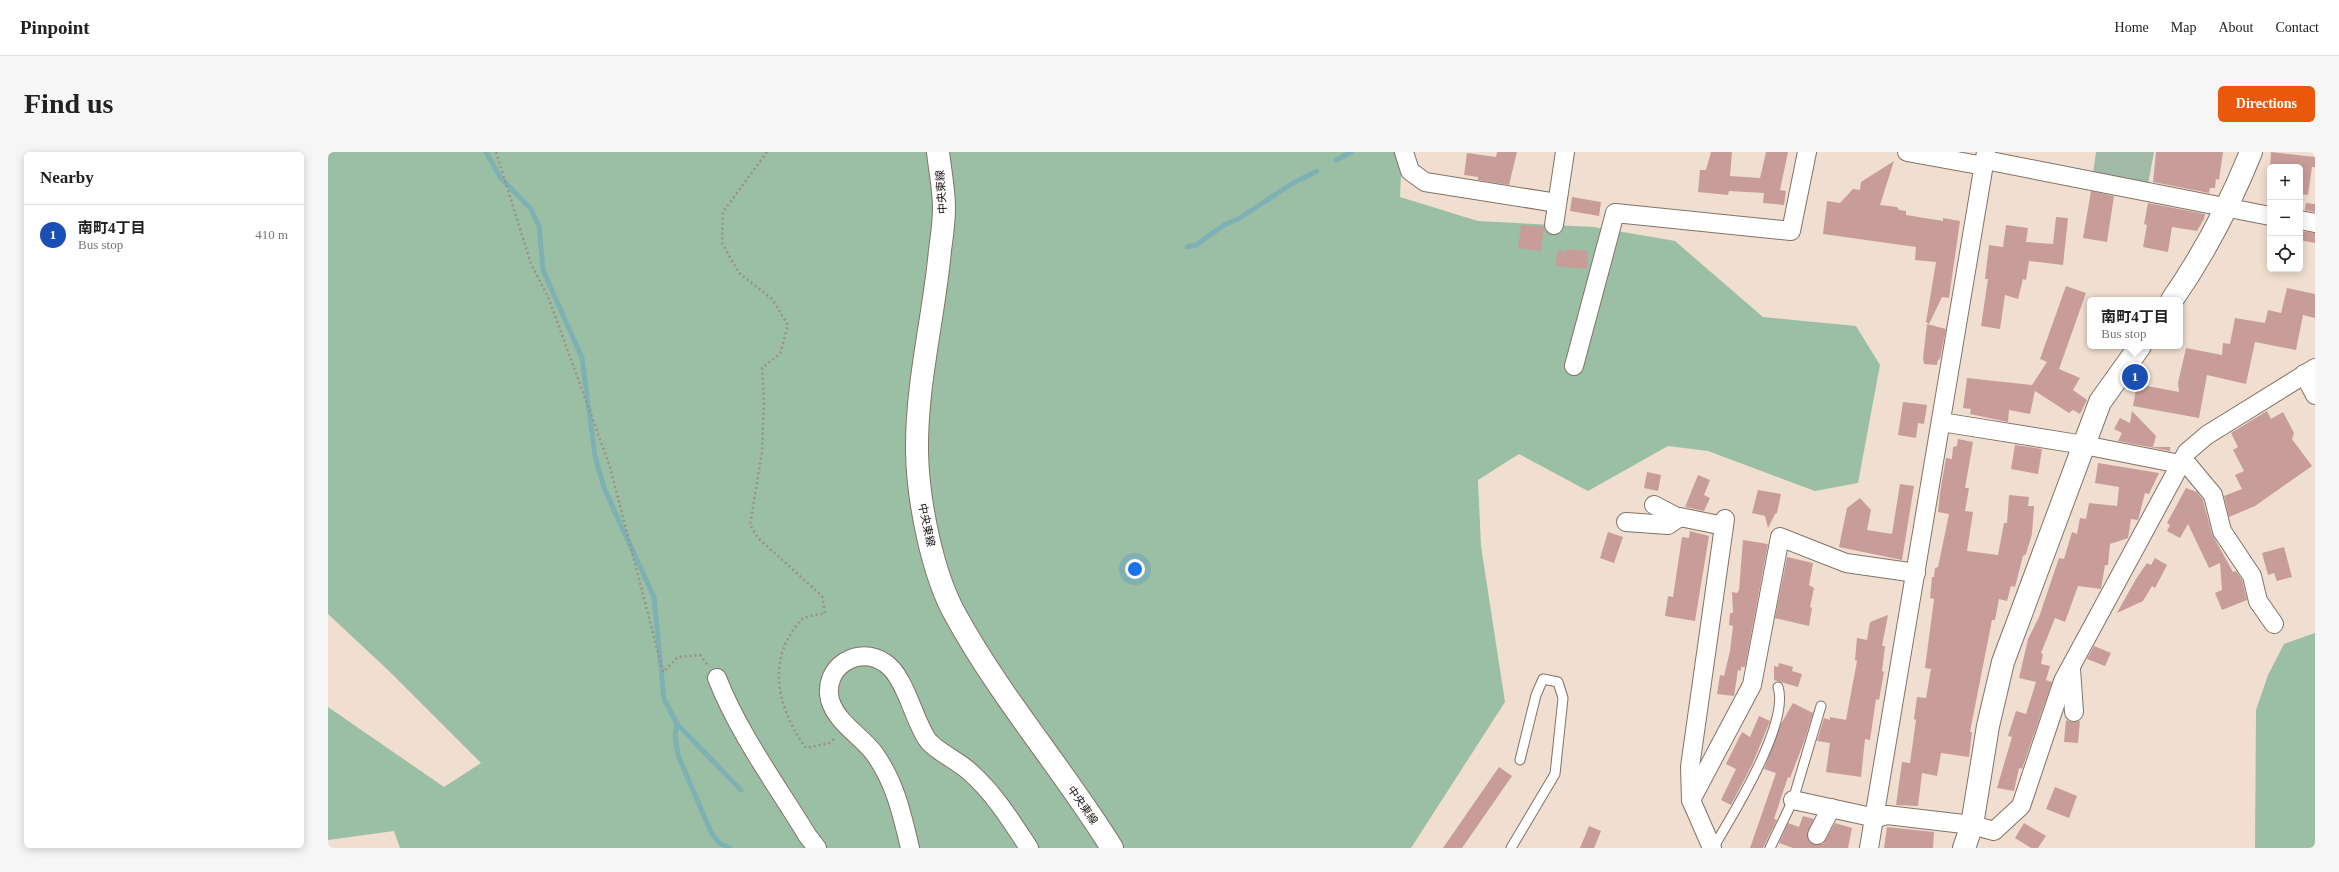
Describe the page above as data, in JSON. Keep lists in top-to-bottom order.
{
  "streets": {
    "street": ["中央東線"]
  },
  "page": {
    "header": "Pinpoint",
    "nav": [
      "Home",
      "Map",
      "About",
      "Contact"
    ],
    "buttons": "Directions",
    "title": "Find us",
    "heading": "Nearby",
    "map_buttons": ["+", "−"],
    "list": [
      {
        "mark": "1",
        "name": "南町4丁目",
        "note": "Bus stop",
        "value": "410 m"
      }
    ],
    "popup": ["南町4丁目", "Bus stop"],
    "pins": "1"
  }
}
